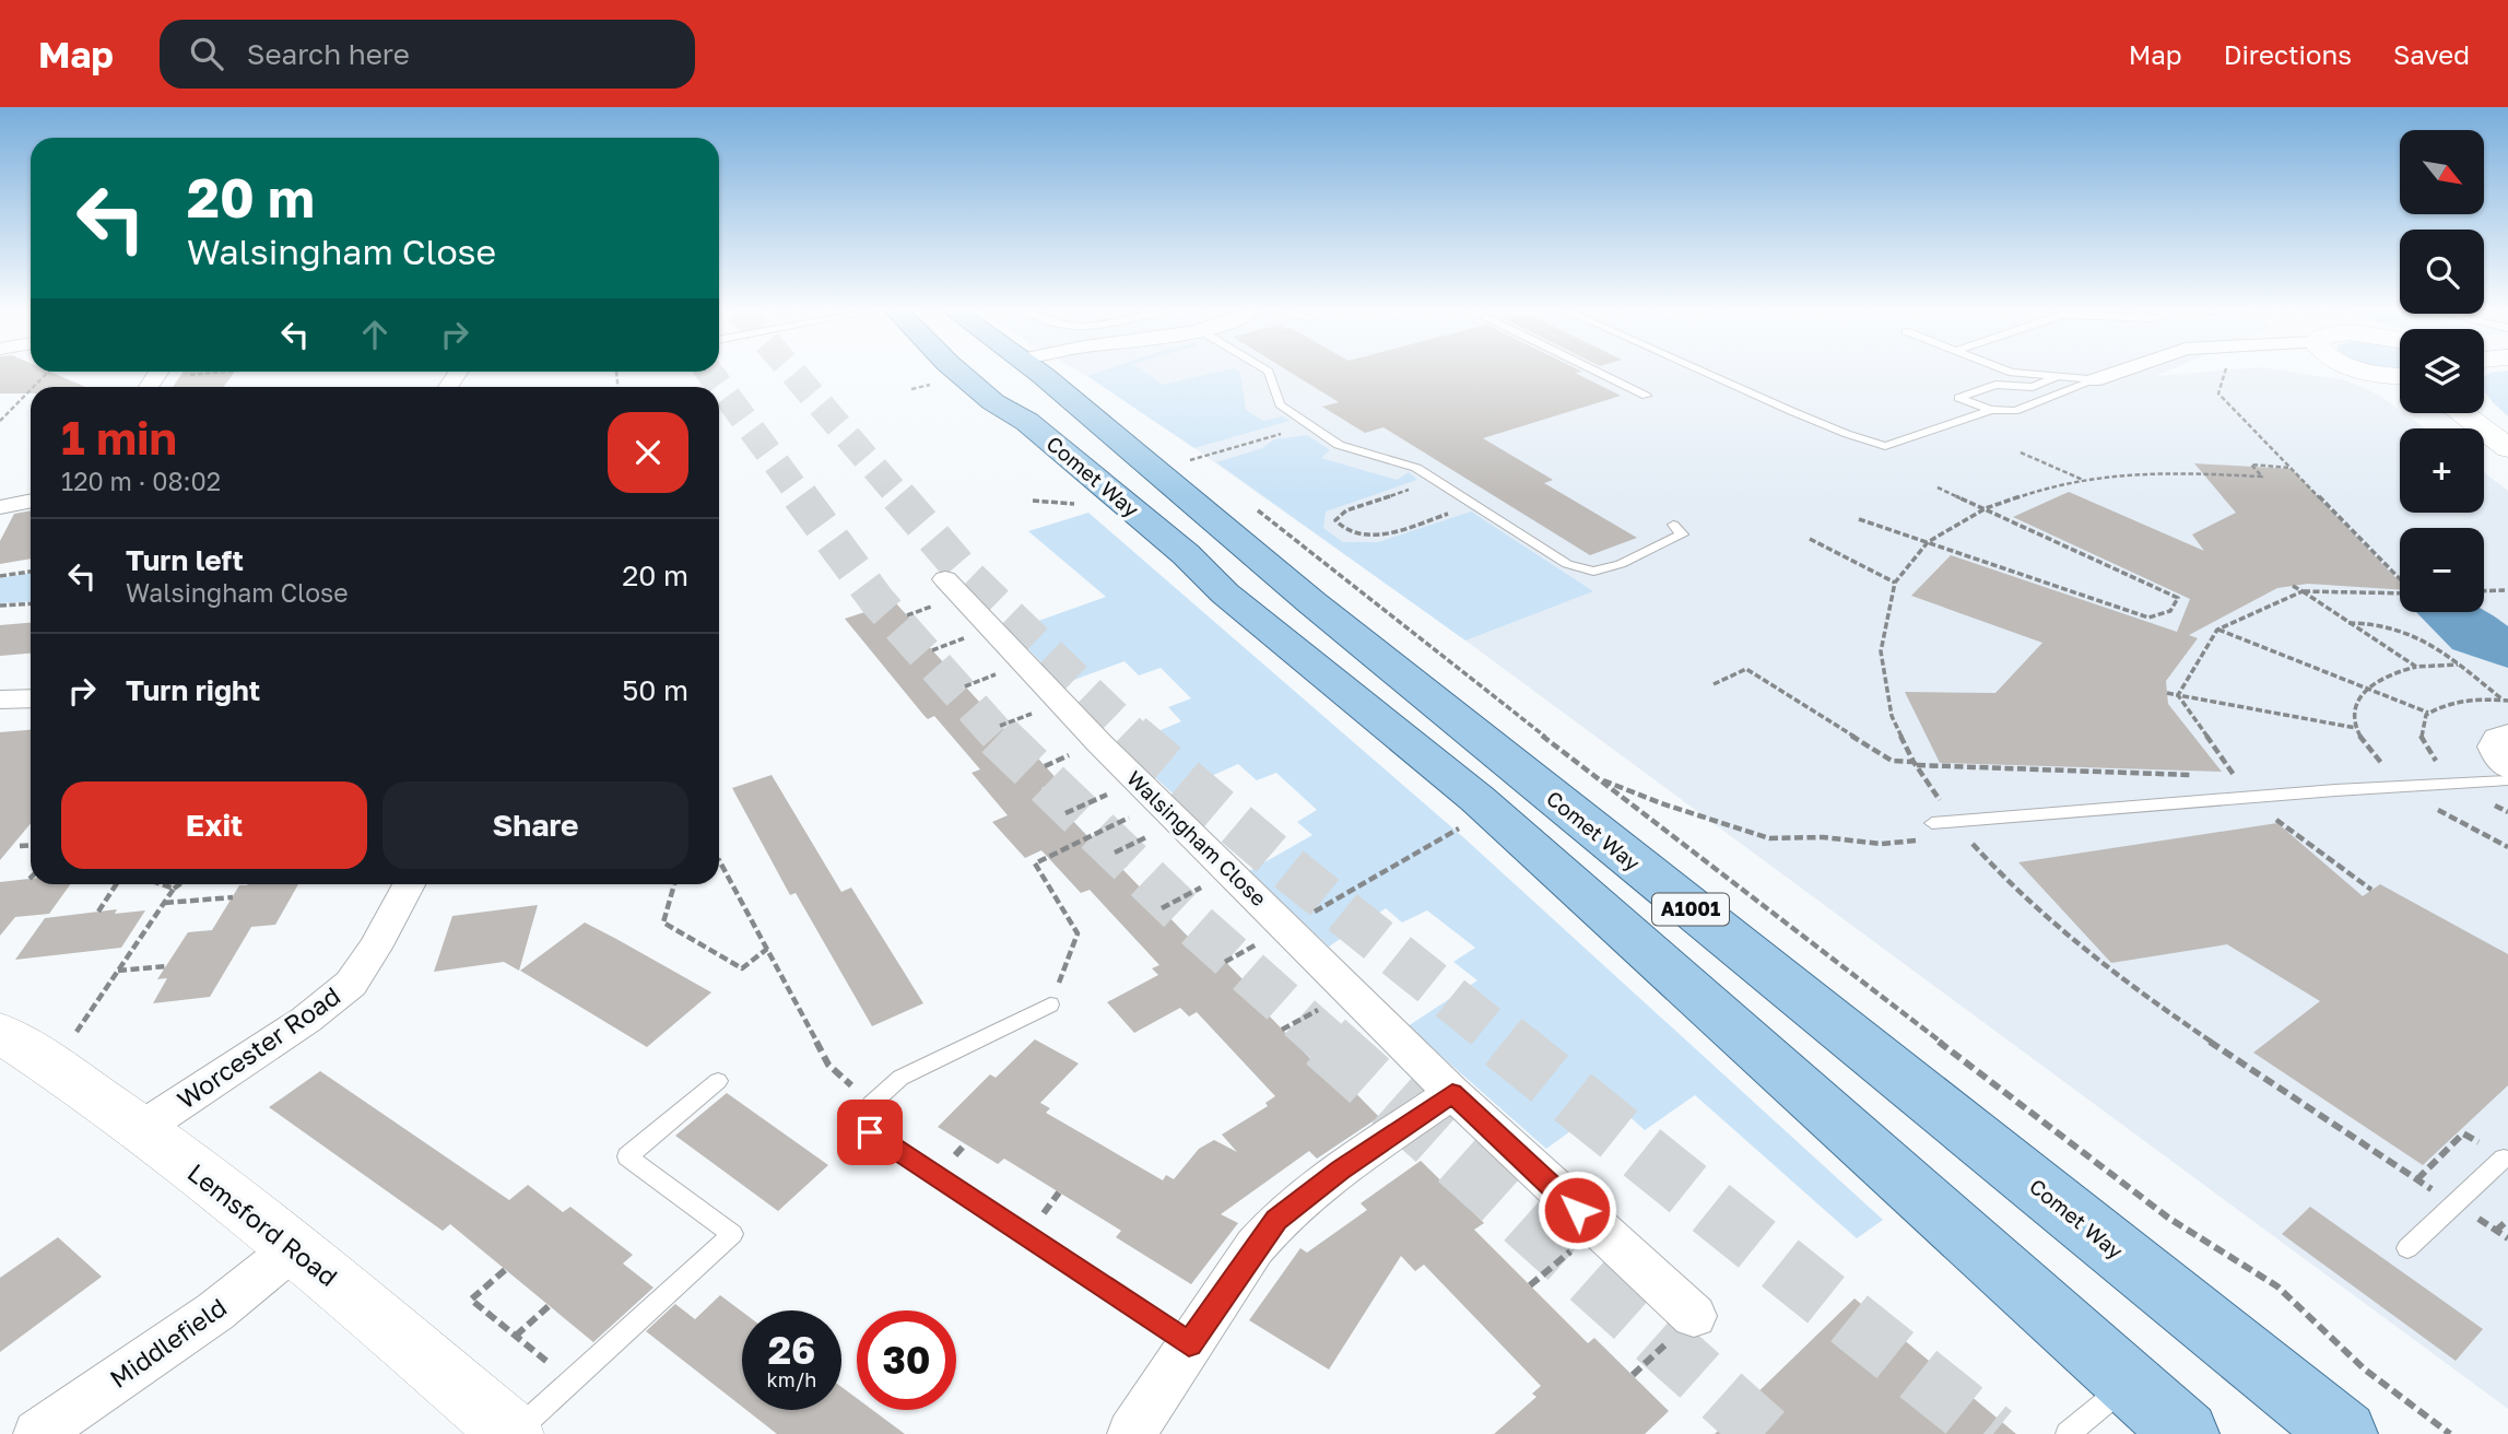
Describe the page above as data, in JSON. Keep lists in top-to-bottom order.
{
  "streets": {
    "main road": ["Comet Way", "A1001"],
    "street": [
      "Walsingham Close",
      "Worcester Road",
      "Lemsford Road",
      "Middlefield"
    ]
  },
  "crossings": [
    ["Comet Way", "A1001"],
    ["Worcester Road", "Lemsford Road"],
    ["Lemsford Road", "Middlefield"]
  ],
  "north": "bottom right",
  "page": {
    "header": "Map",
    "search": "Search here",
    "nav": ["Map", "Directions", "Saved"],
    "map_buttons": ["+", "−"],
    "turn": ["20 m", "Walsingham Close"],
    "heading": ["1 min", "120 m · 08:02"],
    "list": [
      {
        "name": "Turn left",
        "note": "Walsingham Close",
        "value": "20 m"
      },
      {
        "name": "Turn right",
        "value": "50 m"
      }
    ],
    "buttons": ["Exit", "Share"],
    "speed": "26 km/h",
    "limit": "30"
  }
}
